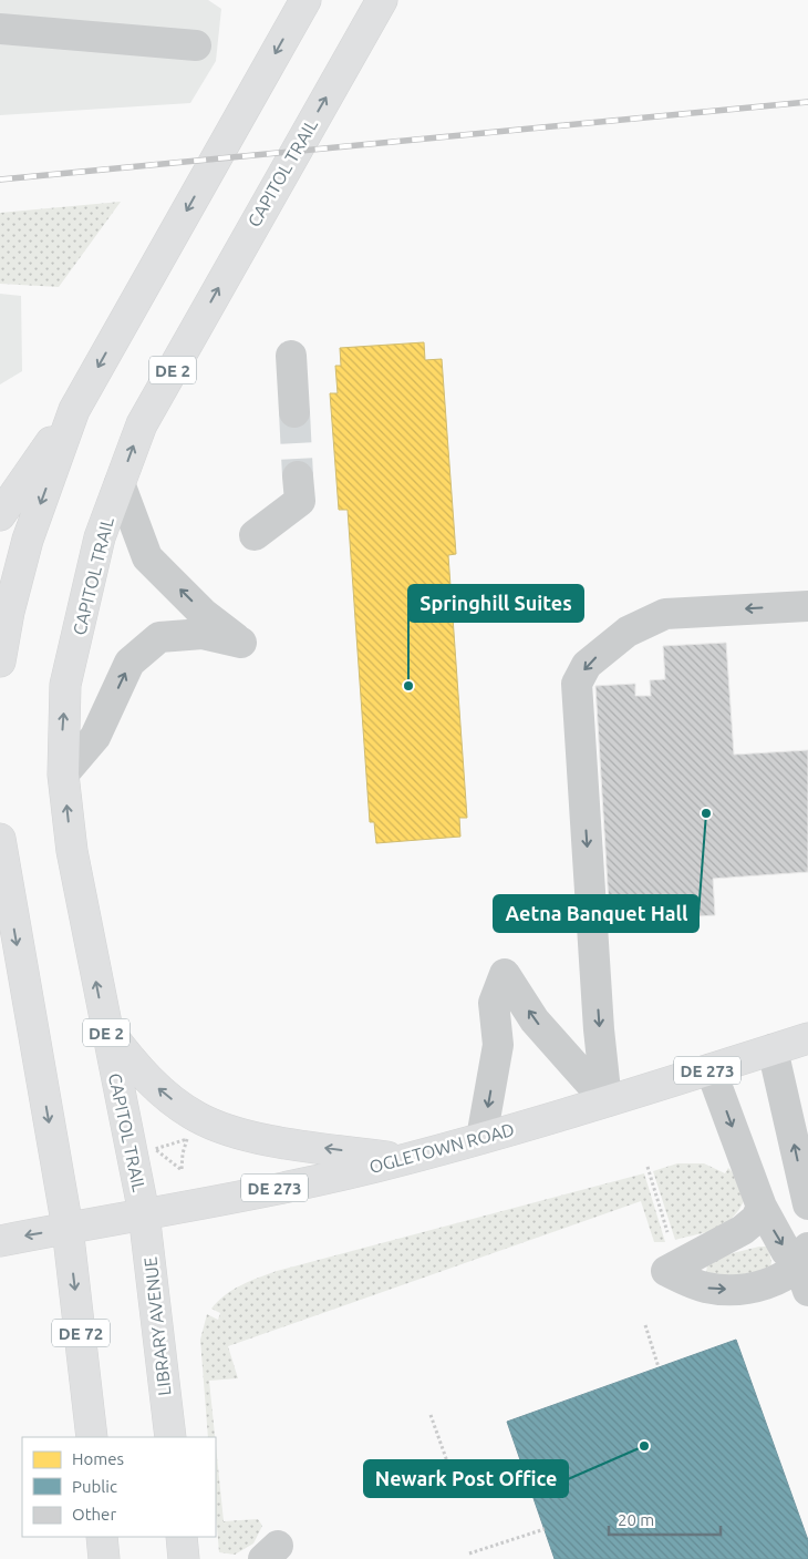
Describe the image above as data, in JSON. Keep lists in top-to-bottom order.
{
  "streets": {
    "main road": [
      "CAPITOL TRAIL",
      "DE 2",
      "DE 273",
      "OGLETOWN ROAD",
      "LIBRARY AVENUE",
      "DE 72"
    ]
  },
  "crossings": [
    ["CAPITOL TRAIL", "OGLETOWN ROAD"],
    ["CAPITOL TRAIL", "LIBRARY AVENUE"],
    ["DE 273", "OGLETOWN ROAD"],
    ["DE 273", "DE 72"],
    ["OGLETOWN ROAD", "LIBRARY AVENUE"],
    ["OGLETOWN ROAD", "DE 72"]
  ],
  "places": ["Springhill Suites", "Aetna Banquet Hall", "Newark Post Office"],
  "legend": ["Homes", "Public", "Other"],
  "scale_bar": "20 m"
}
